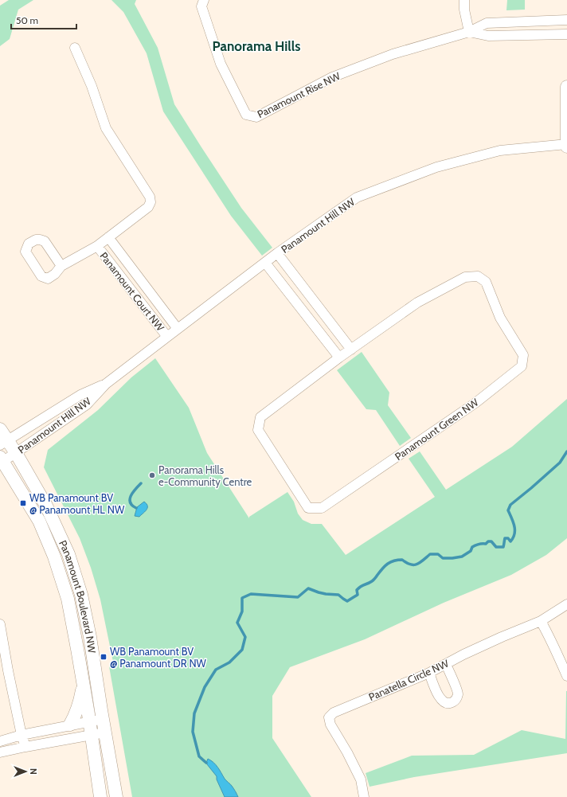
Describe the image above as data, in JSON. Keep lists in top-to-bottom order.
{
  "streets": {
    "street": [
      "Panamount Rise NW",
      "Panamount Hill NW",
      "Panamount Court NW",
      "Panamount Green NW",
      "Panamount Boulevard NW",
      "Panatella Circle NW"
    ]
  },
  "crossings": [
    ["Panamount Hill NW", "Panamount Court NW"],
    ["Panamount Hill NW", "Panamount Boulevard NW"]
  ],
  "districts": ["Panorama Hills"],
  "places": {
    "other": ["Panorama Hills e-Community Centre"],
    "transit": ["WB Panamount BV @ Panamount HL NW", "WB Panamount BV @ Panamount DR NW"]
  },
  "scale_bar": "50 m",
  "north": "right"
}
